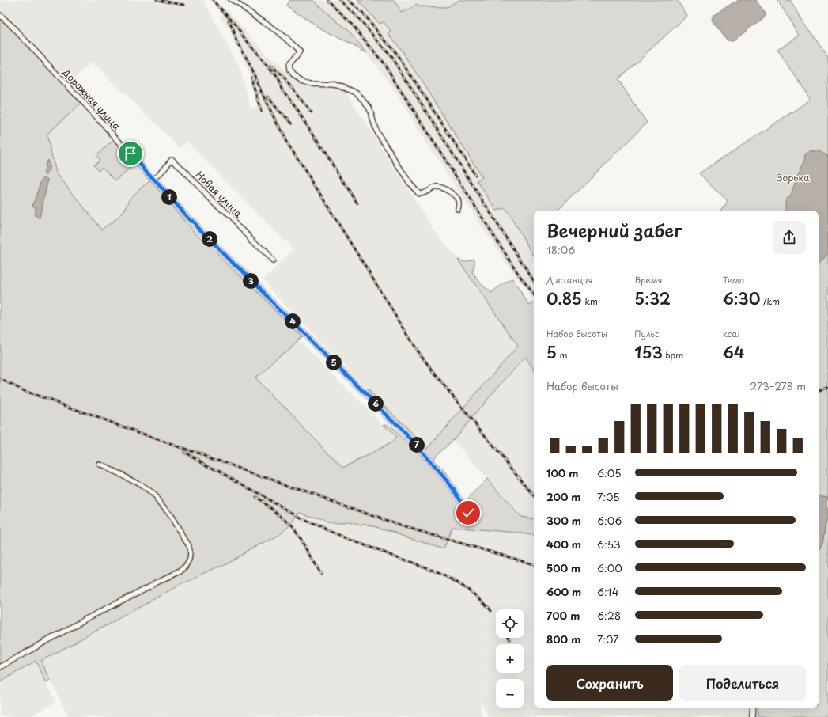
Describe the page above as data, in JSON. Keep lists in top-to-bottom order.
{
  "streets": {
    "street": ["Дорожная улица", "Новая улица"]
  },
  "crossings": [
    ["Дорожная улица", "Новая улица"]
  ],
  "parks": ["Зорька"],
  "page": {
    "pins": [
      "1",
      "2",
      "3",
      "4",
      "5",
      "6",
      "7"
    ],
    "heading": ["Вечерний забег", "18:06"],
    "stats": [
      ["Дистанция", "0.85 km"],
      ["Время", "5:32"],
      ["Темп", "6:30 /km"],
      ["Набор высоты", "5 m"],
      ["Пульс", "153 bpm"],
      ["kcal", "64"]
    ],
    "chart": ["Набор высоты", "273–278 m"],
    "list": [
      {
        "name": "100 m",
        "note": "6:05"
      },
      {
        "name": "200 m",
        "note": "7:05"
      },
      {
        "name": "300 m",
        "note": "6:06"
      },
      {
        "name": "400 m",
        "note": "6:53"
      },
      {
        "name": "500 m",
        "note": "6:00"
      },
      {
        "name": "600 m",
        "note": "6:14"
      },
      {
        "name": "700 m",
        "note": "6:28"
      },
      {
        "name": "800 m",
        "note": "7:07"
      }
    ],
    "map_buttons": ["+", "−"],
    "buttons": ["Сохранить", "Поделиться"]
  }
}
